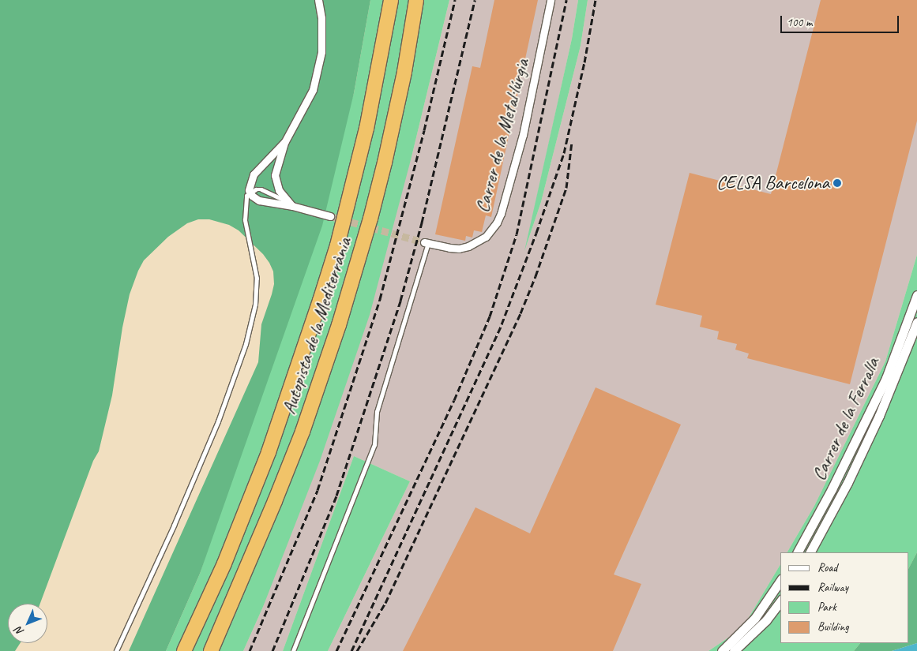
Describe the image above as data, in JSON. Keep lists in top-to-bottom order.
{
  "streets": {
    "highway": ["Autopista de la Mediterrània"],
    "street": ["Carrer de la Metal·lúrgia", "Carrer de la Ferralla"]
  },
  "places": ["CELSA Barcelona"],
  "legend": [
    "Road",
    "Railway",
    "Park",
    "Building"
  ],
  "scale_bar": "100 m",
  "north": "bottom left"
}
